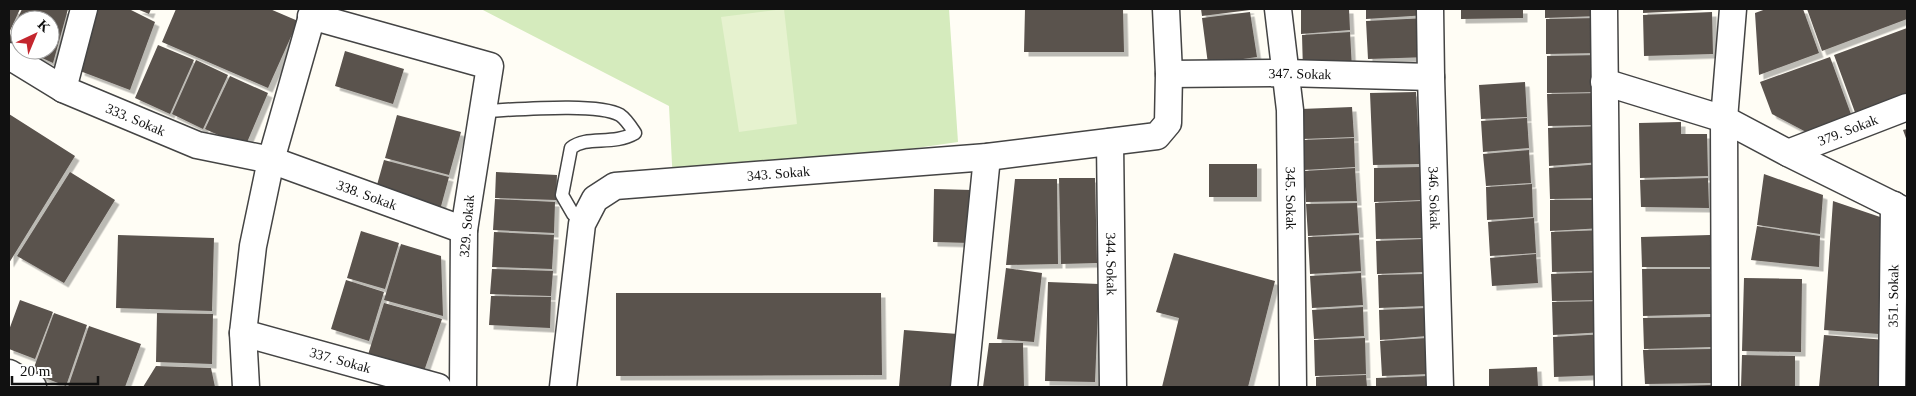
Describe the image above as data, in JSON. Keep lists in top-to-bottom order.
{
  "streets": {
    "street": [
      "347. Sokak",
      "333. Sokak",
      "379. Sokak",
      "343. Sokak",
      "338. Sokak",
      "345. Sokak",
      "346. Sokak",
      "329. Sokak",
      "344. Sokak",
      "351. Sokak",
      "337. Sokak"
    ]
  },
  "crossings": [
    ["347. Sokak", "343. Sokak"],
    ["347. Sokak", "345. Sokak"],
    ["347. Sokak", "346. Sokak"],
    ["333. Sokak", "338. Sokak"],
    ["343. Sokak", "344. Sokak"],
    ["338. Sokak", "329. Sokak"]
  ],
  "scale_bar": "20 m",
  "north": "top right"
}
